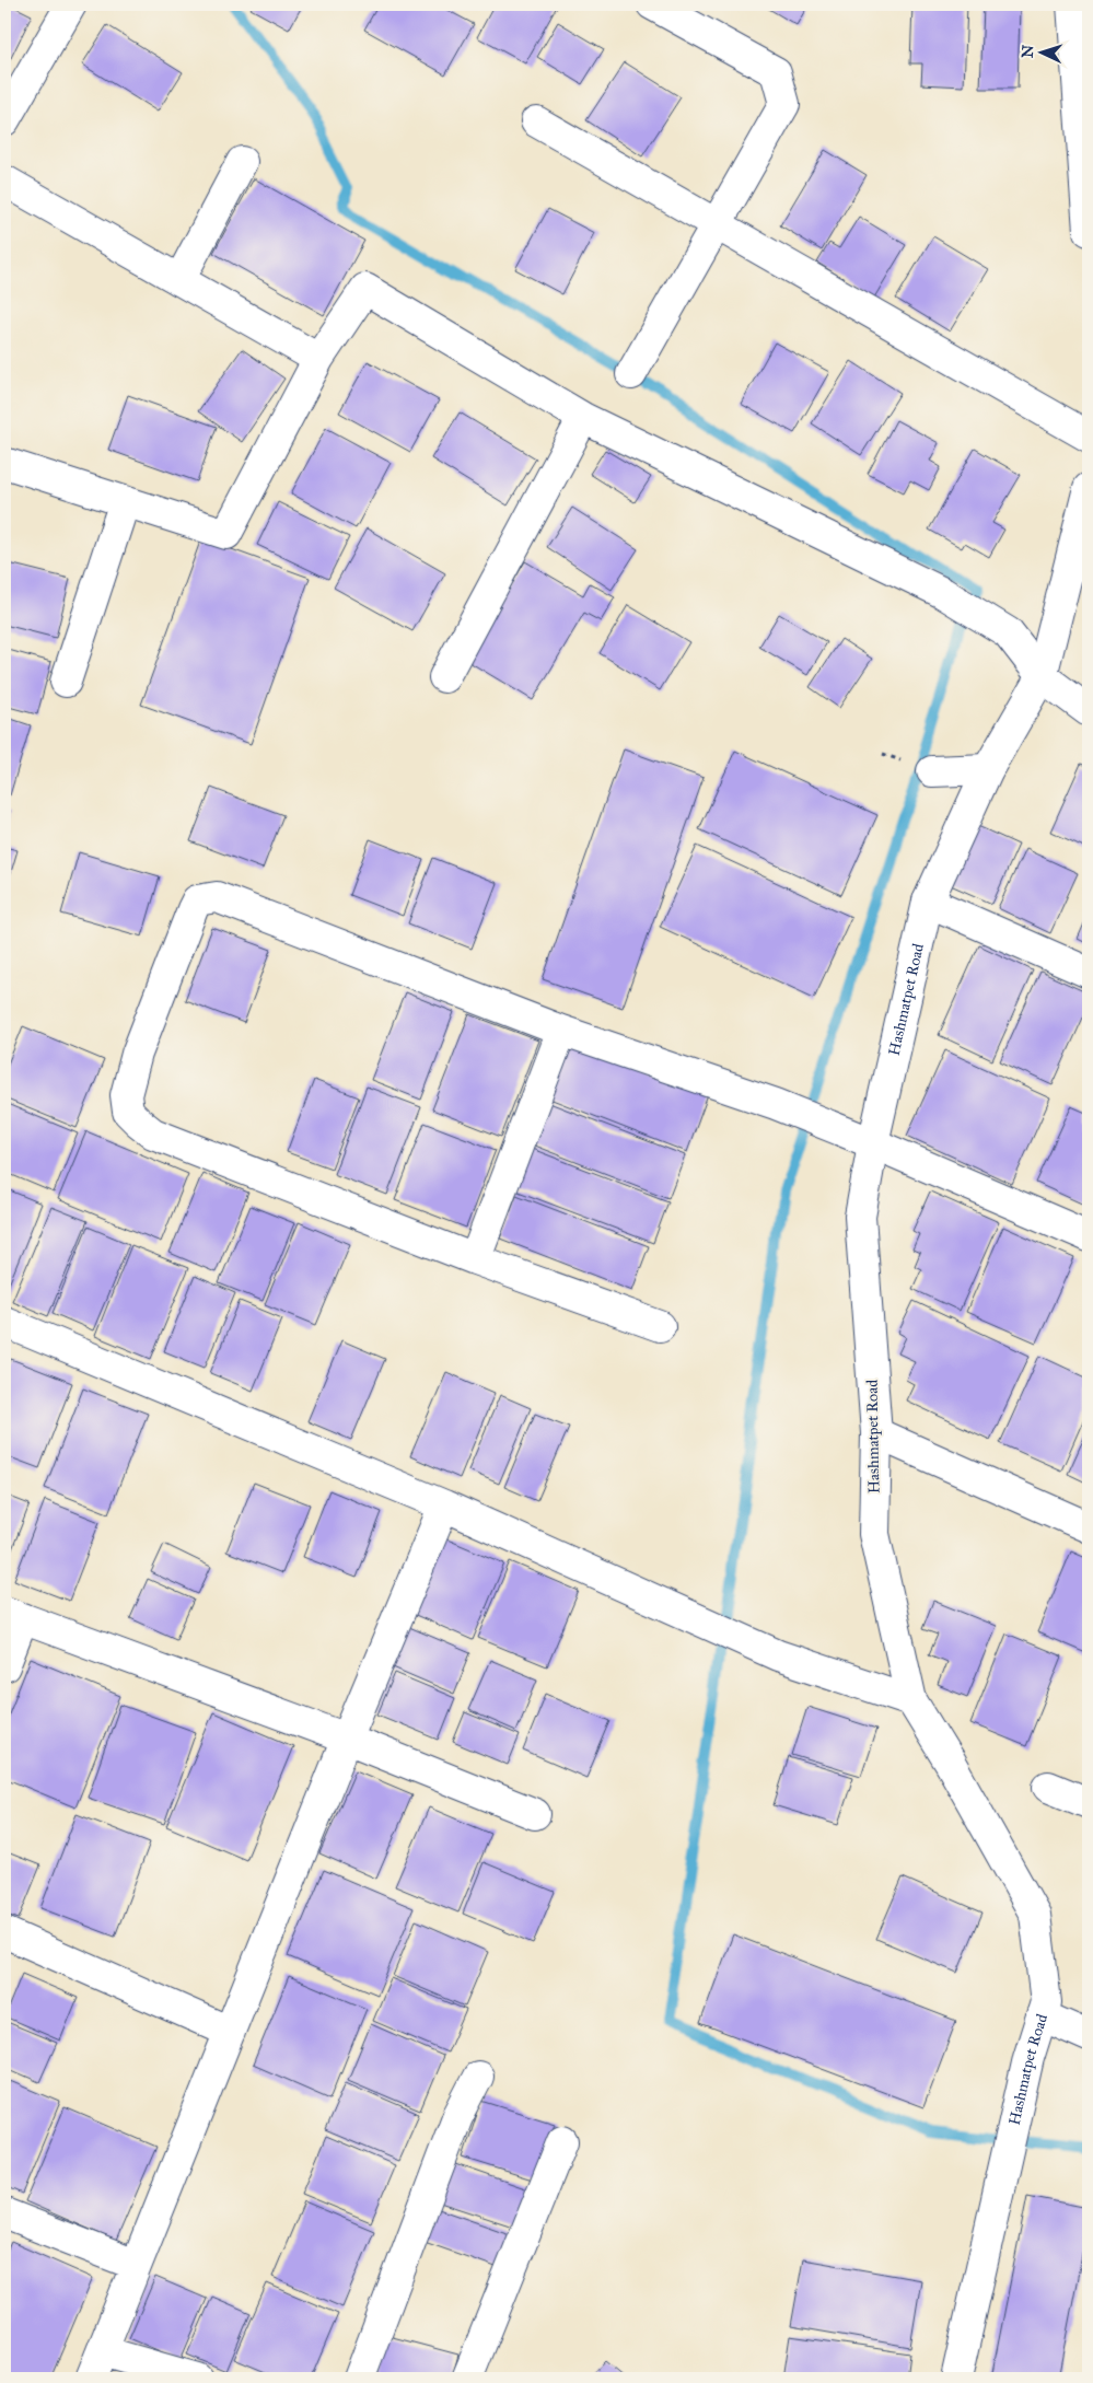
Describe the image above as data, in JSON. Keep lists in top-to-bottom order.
{
  "streets": {
    "street": ["Hashmatpet Road"]
  },
  "north": "left"
}
